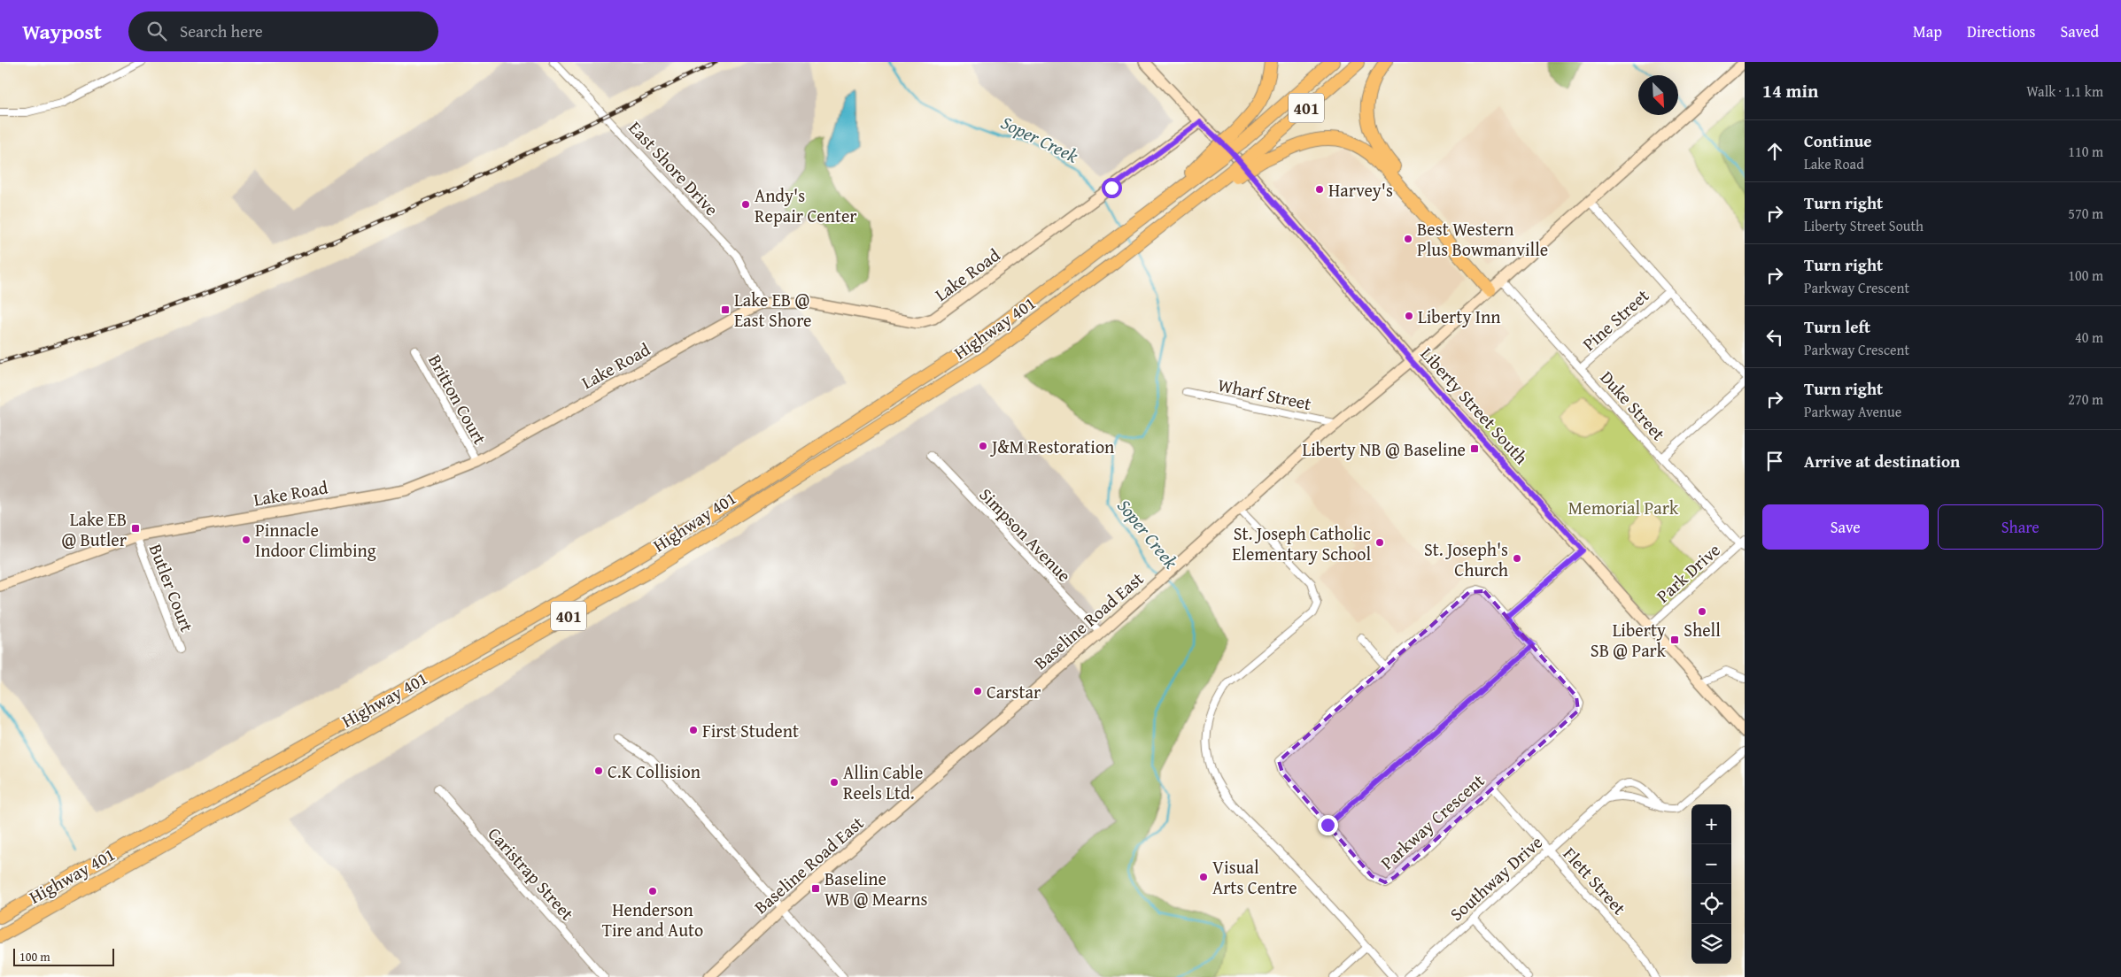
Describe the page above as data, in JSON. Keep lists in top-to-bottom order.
{
  "streets": {
    "highway": ["401", "Highway 401"],
    "street": [
      "East Shore Drive",
      "Lake Road",
      "Pine Street",
      "Wharf Street",
      "Britton Court",
      "Liberty Street South",
      "Duke Street",
      "Simpson Avenue",
      "Park Drive",
      "Butler Court",
      "Baseline Road East",
      "Parkway Crescent",
      "Caristrap Street",
      "Southway Drive",
      "Flett Street"
    ]
  },
  "crossings": [
    ["401", "Highway 401"],
    ["East Shore Drive", "Lake Road"],
    ["Lake Road", "Britton Court"],
    ["Lake Road", "Liberty Street South"],
    ["Lake Road", "Butler Court"],
    ["Pine Street", "Duke Street"],
    ["Wharf Street", "Baseline Road East"],
    ["Liberty Street South", "Park Drive"],
    ["Liberty Street South", "Baseline Road East"],
    ["Duke Street", "Park Drive"],
    ["Duke Street", "Baseline Road East"],
    ["Simpson Avenue", "Baseline Road East"],
    ["Parkway Crescent", "Flett Street"],
    ["Southway Drive", "Flett Street"]
  ],
  "water": ["Soper Creek"],
  "parks": ["Memorial Park"],
  "places": {
    "other": [
      "Harvey's",
      "Andy's Repair Center",
      "Best Western Plus Bowmanville",
      "Liberty Inn",
      "J&M Restoration",
      "Pinnacle Indoor Climbing",
      "St. Joseph Catholic Elementary School",
      "St. Joseph's Church",
      "Shell",
      "Carstar",
      "First Student",
      "C.K Collision",
      "Allin Cable Reels Ltd.",
      "Visual Arts Centre",
      "Henderson Tire and Auto"
    ],
    "transit": [
      "Lake EB @ East Shore",
      "Liberty NB @ Baseline",
      "Lake EB @ Butler",
      "Liberty SB @ Park",
      "Baseline WB @ Mearns"
    ]
  },
  "scale_bar": "100 m",
  "north": "bottom right",
  "page": {
    "header": "Waypost",
    "search": "Search here",
    "nav": ["Map", "Directions", "Saved"],
    "heading": ["14 min", "Walk · 1.1 km"],
    "list": [
      ["Continue", "Lake Road", "110 m"],
      ["Turn right", "Liberty Street South", "570 m"],
      ["Turn right", "Parkway Crescent", "100 m"],
      ["Turn left", "Parkway Crescent", "40 m"],
      ["Turn right", "Parkway Avenue", "270 m"],
      "Arrive at destination"
    ],
    "buttons": ["Save", "Share"],
    "map_buttons": ["+", "−"],
    "scale": "100 m"
  }
}
